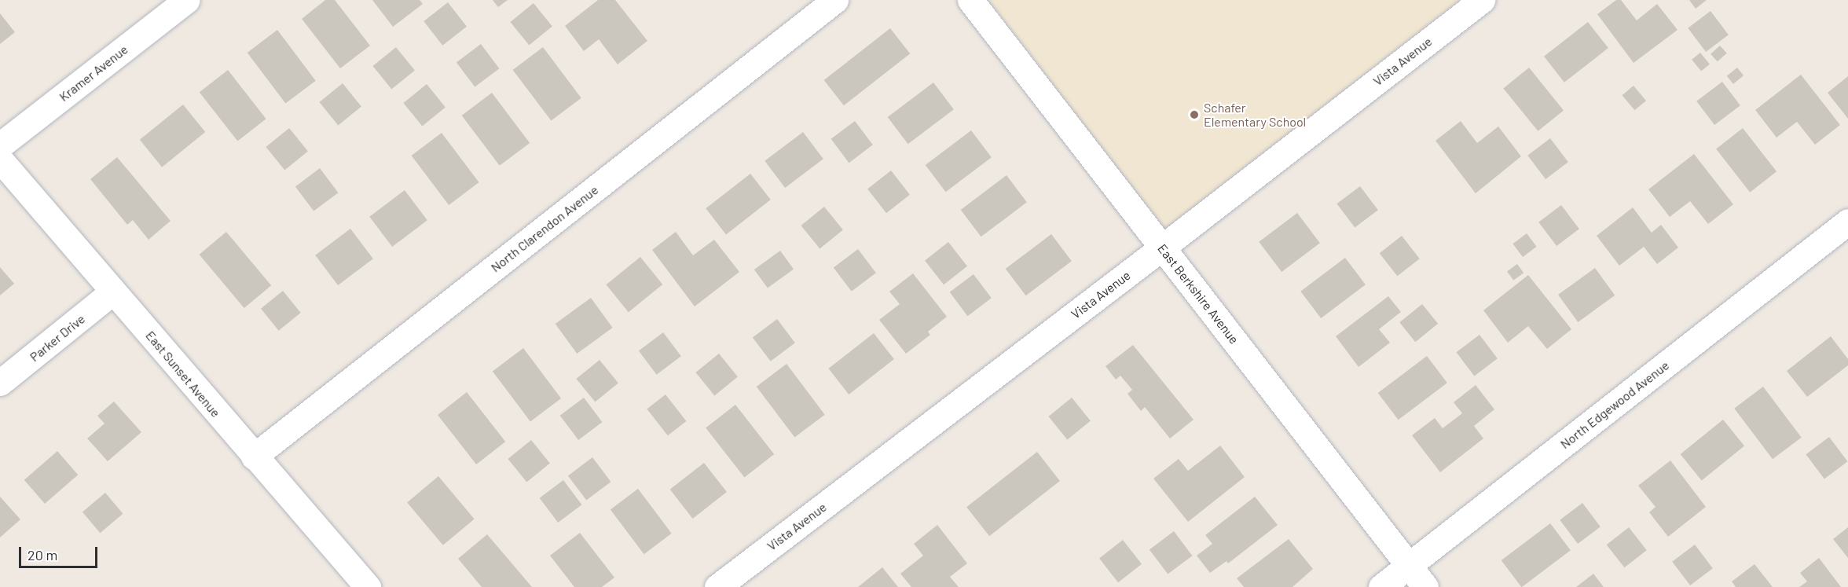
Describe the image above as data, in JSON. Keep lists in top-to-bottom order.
{
  "streets": {
    "street": [
      "Vista Avenue",
      "Kramer Avenue",
      "North Clarendon Avenue",
      "East Berkshire Avenue",
      "Parker Drive",
      "East Sunset Avenue",
      "North Edgewood Avenue"
    ]
  },
  "crossings": [
    ["Vista Avenue", "East Berkshire Avenue"],
    ["North Clarendon Avenue", "East Sunset Avenue"],
    ["East Berkshire Avenue", "North Edgewood Avenue"],
    ["Parker Drive", "East Sunset Avenue"]
  ],
  "places": ["Schafer Elementary School"],
  "scale_bar": "20 m"
}
